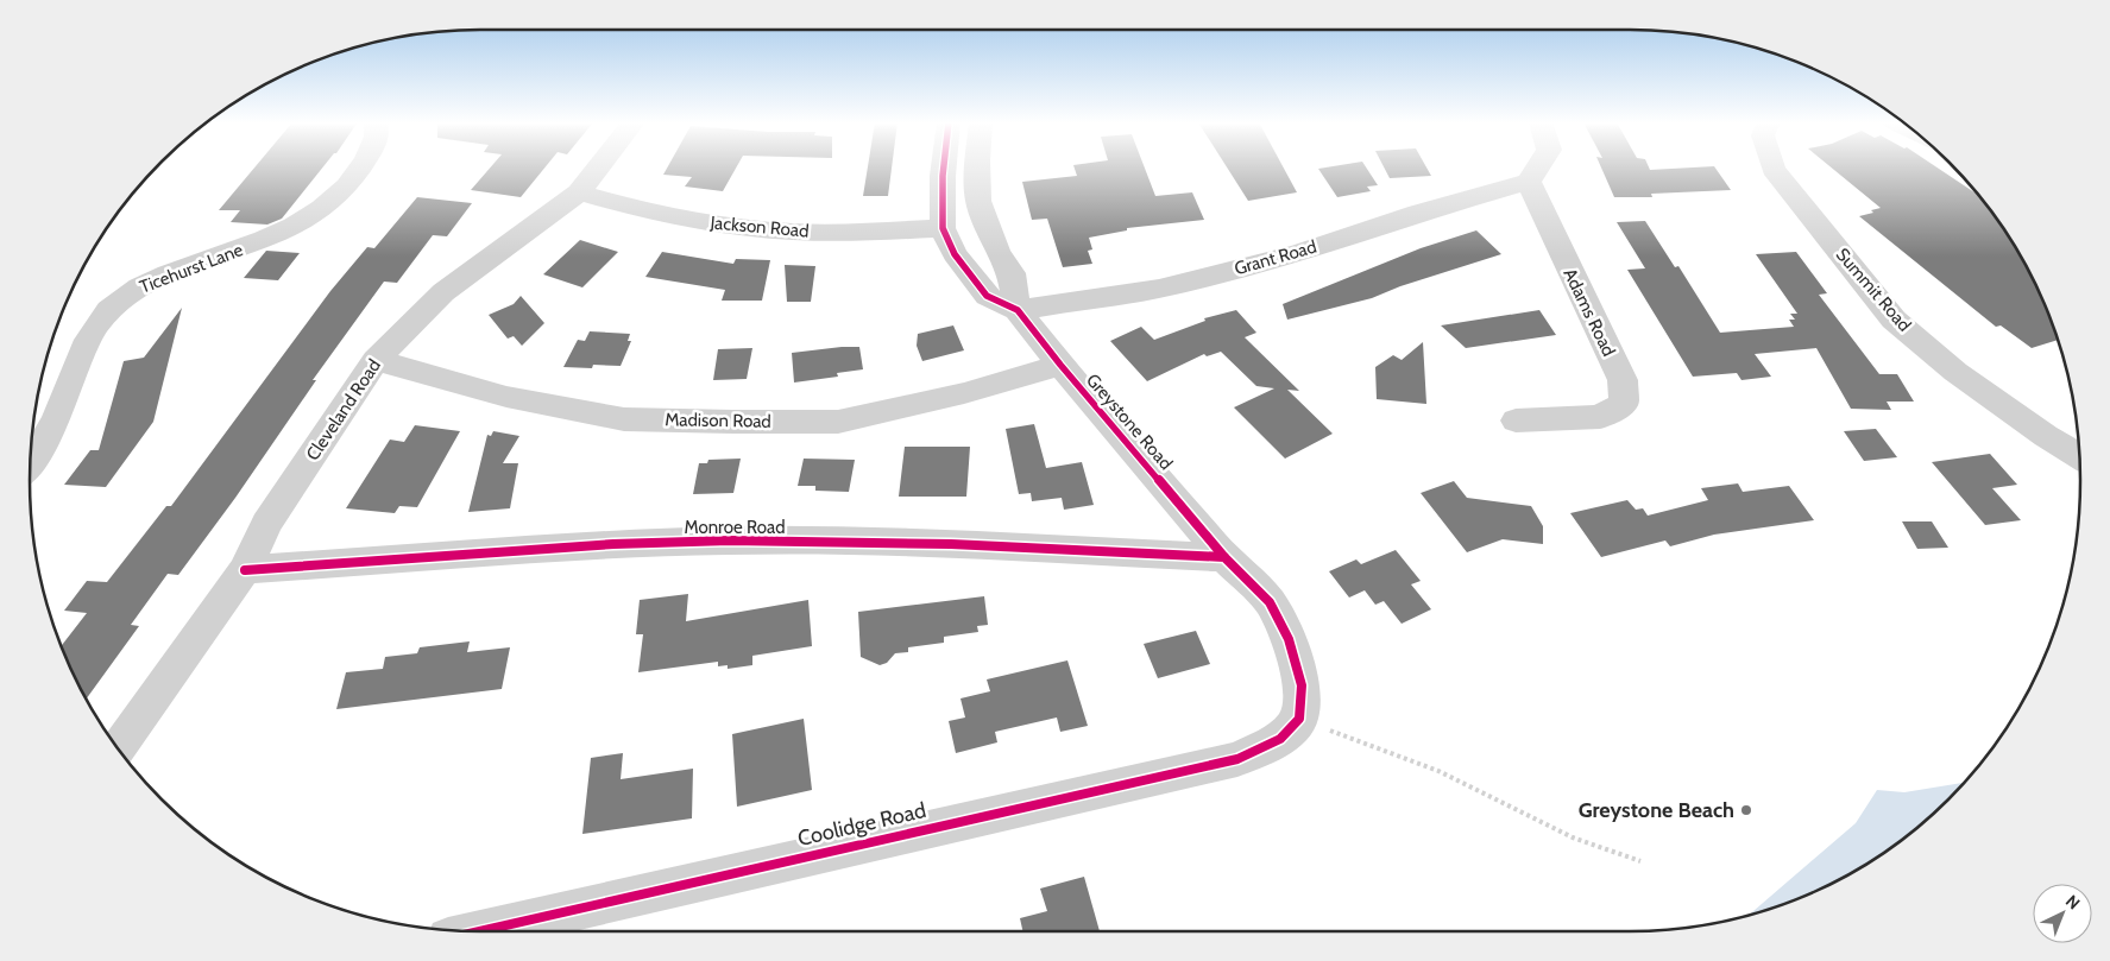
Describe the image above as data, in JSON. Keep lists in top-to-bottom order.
{
  "streets": {
    "street": [
      "Jackson Road",
      "Grant Road",
      "Ticehurst Lane",
      "Summit Road",
      "Adams Road",
      "Cleveland Road",
      "Madison Road",
      "Greystone Road",
      "Monroe Road",
      "Coolidge Road"
    ]
  },
  "crossings": [
    ["Jackson Road", "Cleveland Road"],
    ["Jackson Road", "Greystone Road"],
    ["Grant Road", "Adams Road"],
    ["Grant Road", "Greystone Road"],
    ["Cleveland Road", "Madison Road"],
    ["Cleveland Road", "Monroe Road"],
    ["Madison Road", "Greystone Road"],
    ["Greystone Road", "Monroe Road"],
    ["Greystone Road", "Coolidge Road"]
  ],
  "places": ["Greystone Beach"],
  "north": "top right"
}
